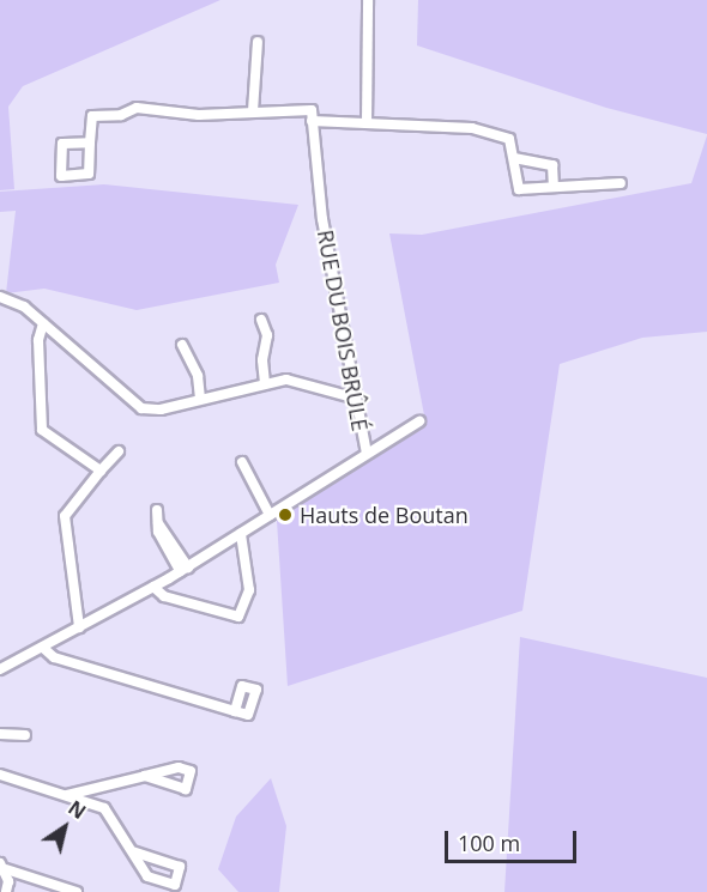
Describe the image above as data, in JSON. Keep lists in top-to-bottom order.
{
  "streets": {
    "street": ["RUE DU BOIS BRÛLÉ"]
  },
  "places": ["Hauts de Boutan"],
  "scale_bar": "100 m",
  "north": "top right"
}
